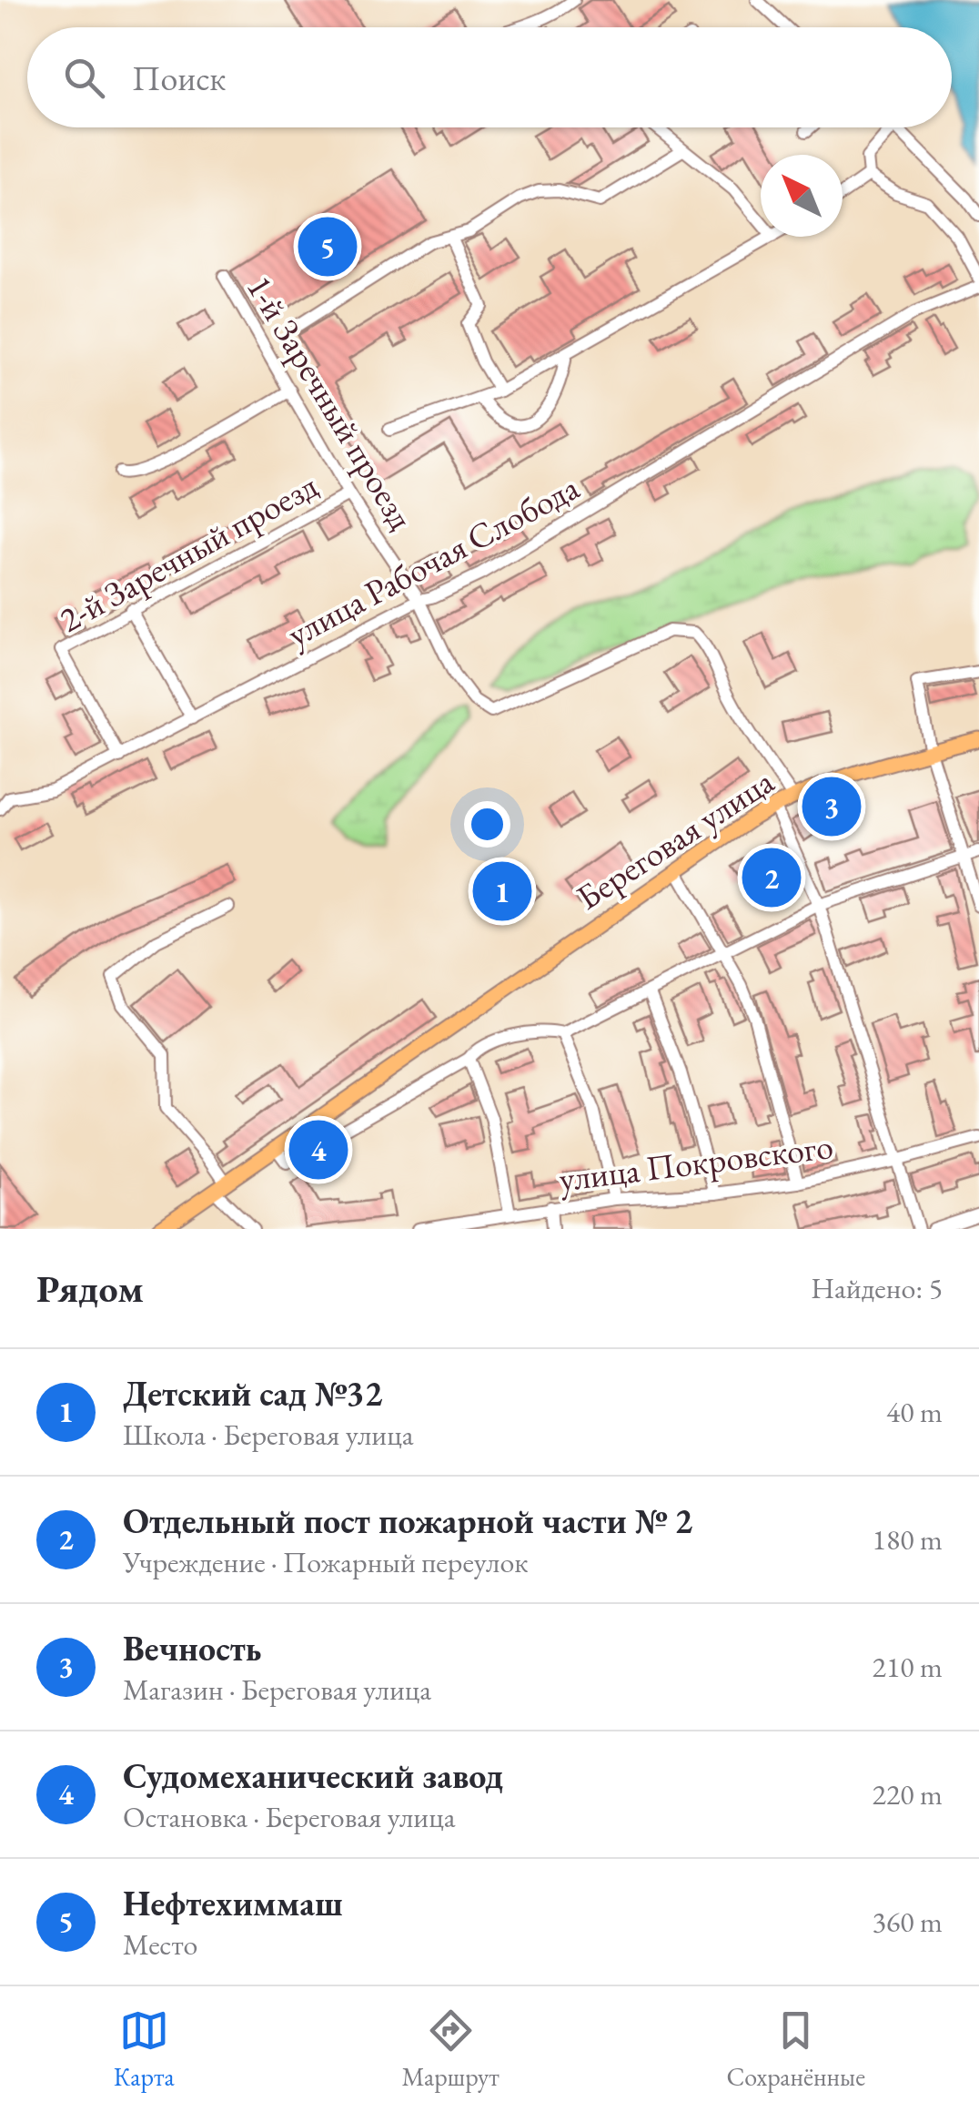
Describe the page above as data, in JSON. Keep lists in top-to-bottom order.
{
  "streets": {
    "main road": ["Береговая улица"],
    "street": [
      "1-й Заречный проезд",
      "2-й Заречный проезд",
      "улица Рабочая Слобода",
      "улица Покровского"
    ]
  },
  "crossings": [
    ["1-й Заречный проезд", "2-й Заречный проезд"],
    ["1-й Заречный проезд", "улица Рабочая Слобода"],
    ["1-й Заречный проезд", "Береговая улица"],
    ["2-й Заречный проезд", "улица Рабочая Слобода"]
  ],
  "north": "top left",
  "page": {
    "search": "Поиск",
    "pins": [
      "5",
      "3",
      "2",
      "1",
      "4"
    ],
    "heading": ["Рядом", "Найдено: 5"],
    "list": [
      {
        "mark": "1",
        "name": "Детский сад №32",
        "note": "Школа · Береговая улица",
        "value": "40 m"
      },
      {
        "mark": "2",
        "name": "Отдельный пост пожарной части № 2",
        "note": "Учреждение · Пожарный переулок",
        "value": "180 m"
      },
      {
        "mark": "3",
        "name": "Вечность",
        "note": "Магазин · Береговая улица",
        "value": "210 m"
      },
      {
        "mark": "4",
        "name": "Судомеханический завод",
        "note": "Остановка · Береговая улица",
        "value": "220 m"
      },
      {
        "mark": "5",
        "name": "Нефтехиммаш",
        "note": "Место",
        "value": "360 m"
      }
    ],
    "nav": ["Карта", "Маршрут", "Сохранённые"]
  }
}
